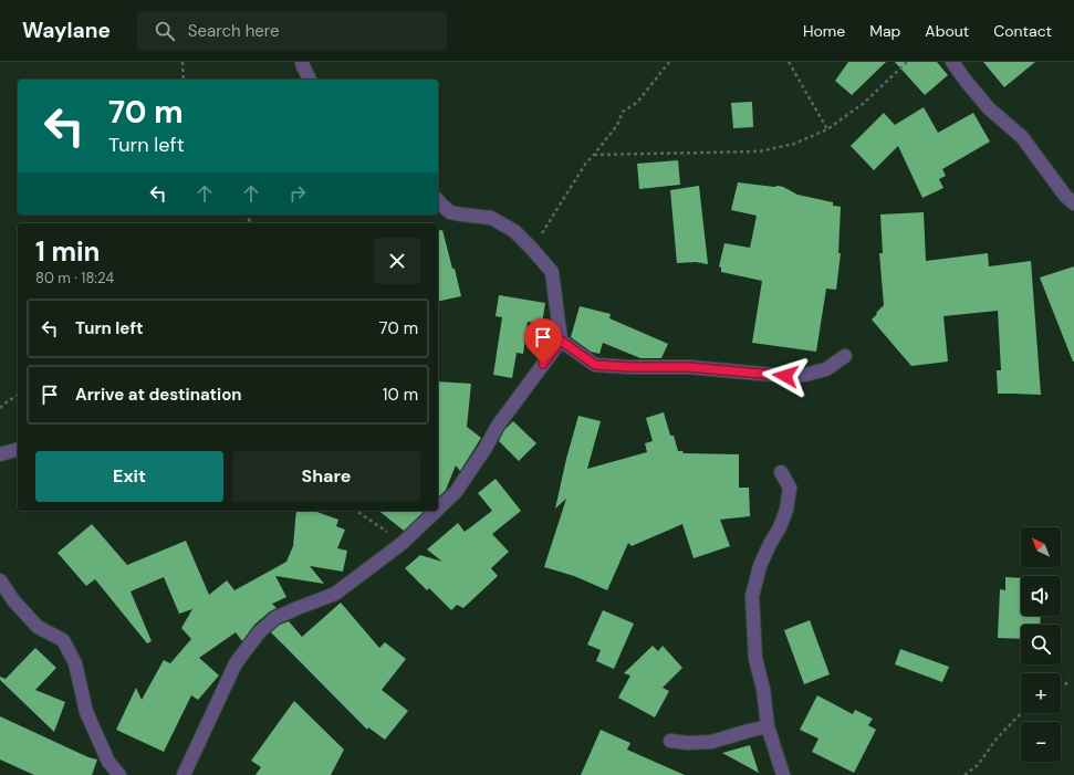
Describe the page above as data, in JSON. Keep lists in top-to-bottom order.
{
  "north": "top left",
  "page": {
    "header": "Waylane",
    "search": "Search here",
    "nav": [
      "Home",
      "Map",
      "About",
      "Contact"
    ],
    "turn": ["70 m", "Turn left"],
    "heading": ["1 min", "80 m · 18:24"],
    "list": [
      {
        "name": "Turn left",
        "value": "70 m"
      },
      {
        "name": "Arrive at destination",
        "value": "10 m"
      }
    ],
    "buttons": ["Exit", "Share"],
    "map_buttons": ["+", "−"]
  }
}
